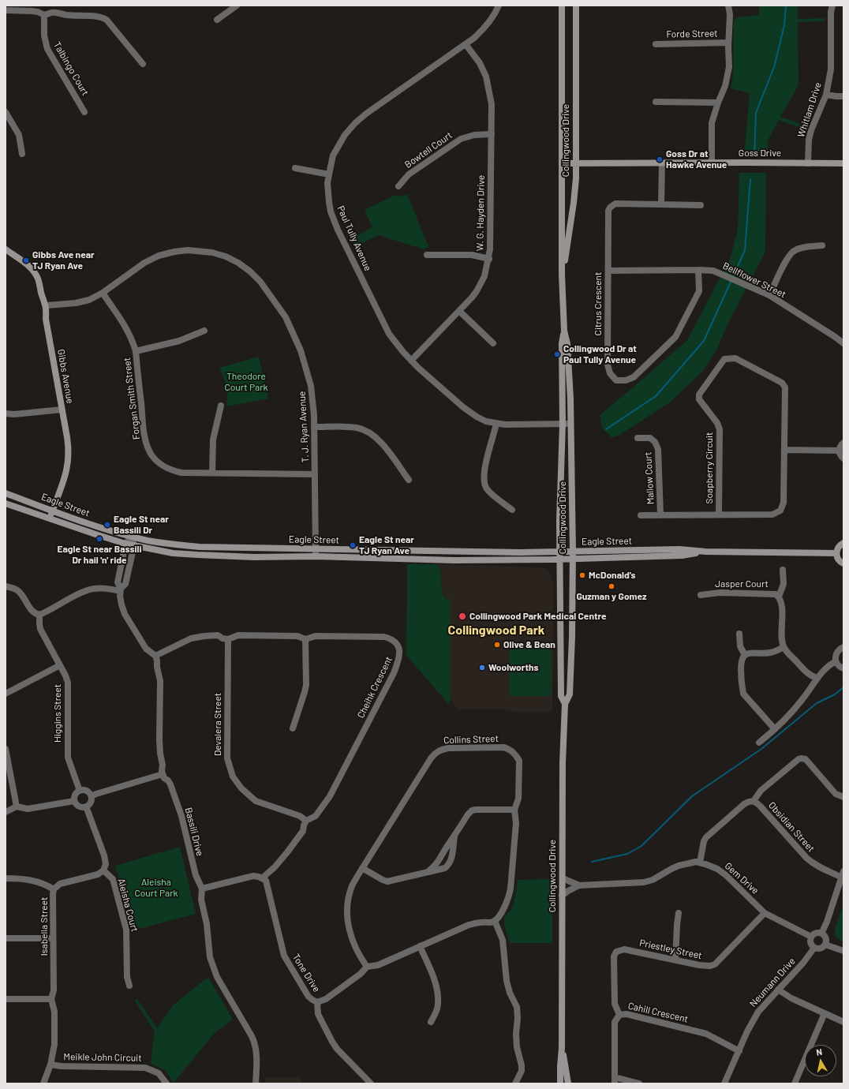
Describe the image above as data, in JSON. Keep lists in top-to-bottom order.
{
  "streets": {
    "street": [
      "Forde Street",
      "Talbingo Court",
      "Whitlam Drive",
      "Collingwood Drive",
      "Bowtell Court",
      "Goss Drive",
      "W. G. Hayden Drive",
      "Paul Tully Avenue",
      "Bellflower Street",
      "Citrus Crescent",
      "Gibbs Avenue",
      "Forgan Smith Street",
      "T. J. Ryan Avenue",
      "Soapberry Circuit",
      "Mallow Court",
      "Eagle Street",
      "Jasper Court",
      "Cheihk Crescent",
      "Higgins Street",
      "Devalera Street",
      "Collins Street",
      "Obsidian Street",
      "Bassili Drive",
      "Gem Drive",
      "Aleisha Court",
      "Isabella Street",
      "Priestley Street",
      "Tone Drive",
      "Neumann Drive",
      "Cahill Crescent",
      "Meikle John Circuit"
    ]
  },
  "crossings": [
    ["Whitlam Drive", "Goss Drive"],
    ["Collingwood Drive", "Goss Drive"],
    ["Collingwood Drive", "Paul Tully Avenue"],
    ["Collingwood Drive", "Eagle Street"],
    ["Collingwood Drive", "Gem Drive"],
    ["Bowtell Court", "W. G. Hayden Drive"],
    ["W. G. Hayden Drive", "Paul Tully Avenue"],
    ["Bellflower Street", "Citrus Crescent"],
    ["Gibbs Avenue", "T. J. Ryan Avenue"],
    ["Gibbs Avenue", "Eagle Street"],
    ["Forgan Smith Street", "T. J. Ryan Avenue"],
    ["T. J. Ryan Avenue", "Eagle Street"],
    ["Cheihk Crescent", "Devalera Street"],
    ["Obsidian Street", "Gem Drive"],
    ["Gem Drive", "Priestley Street"],
    ["Gem Drive", "Neumann Drive"],
    ["Aleisha Court", "Isabella Street"],
    ["Isabella Street", "Meikle John Circuit"],
    ["Priestley Street", "Cahill Crescent"],
    ["Neumann Drive", "Cahill Crescent"]
  ],
  "districts": ["Collingwood Park"],
  "parks": ["Theodore Court Park", "Aleisha Court Park"],
  "places": [
    "Goss Dr at Hawke Avenue",
    "Gibbs Ave near TJ Ryan Ave",
    "Collingwood Dr at Paul Tully Avenue",
    "Eagle St near Bassili Dr",
    "Eagle St near Bassili Dr hail 'n' ride",
    "Eagle St near TJ Ryan Ave",
    "McDonald's",
    "Guzman y Gomez",
    "Collingwood Park Medical Centre",
    "Olive & Bean",
    "Woolworths"
  ],
  "north": "top"
}
